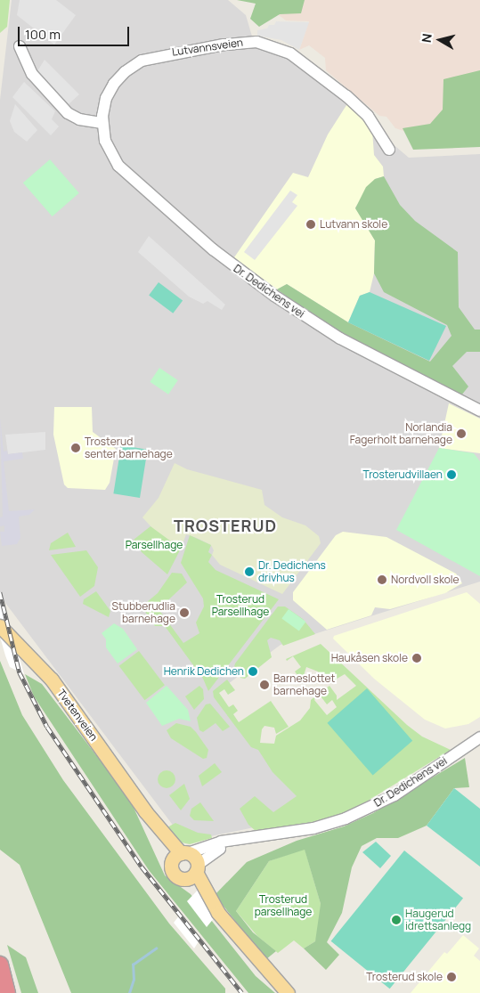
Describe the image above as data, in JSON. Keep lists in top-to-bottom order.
{
  "streets": {
    "main road": ["Tvetenveien"],
    "street": ["Lutvannsveien", "Dr. Dedichens vei"]
  },
  "crossings": [
    ["Lutvannsveien", "Dr. Dedichens vei"],
    ["Dr. Dedichens vei", "Tvetenveien"]
  ],
  "districts": ["TROSTERUD"],
  "parks": ["Parsellhage", "Trosterud Parsellhage", "Trosterud parsellhage"],
  "places": [
    "Lutvann skole",
    "Norlandia Fagerholt barnehage",
    "Trosterud senter barnehage",
    "Trosterudvillaen",
    "Dr. Dedichens drivhus",
    "Nordvoll skole",
    "Stubberudlia barnehage",
    "Haukåsen skole",
    "Henrik Dedichen",
    "Barneslottet barnehage",
    "Haugerud idrettsanlegg",
    "Trosterud skole"
  ],
  "scale_bar": "100 m",
  "north": "left"
}
